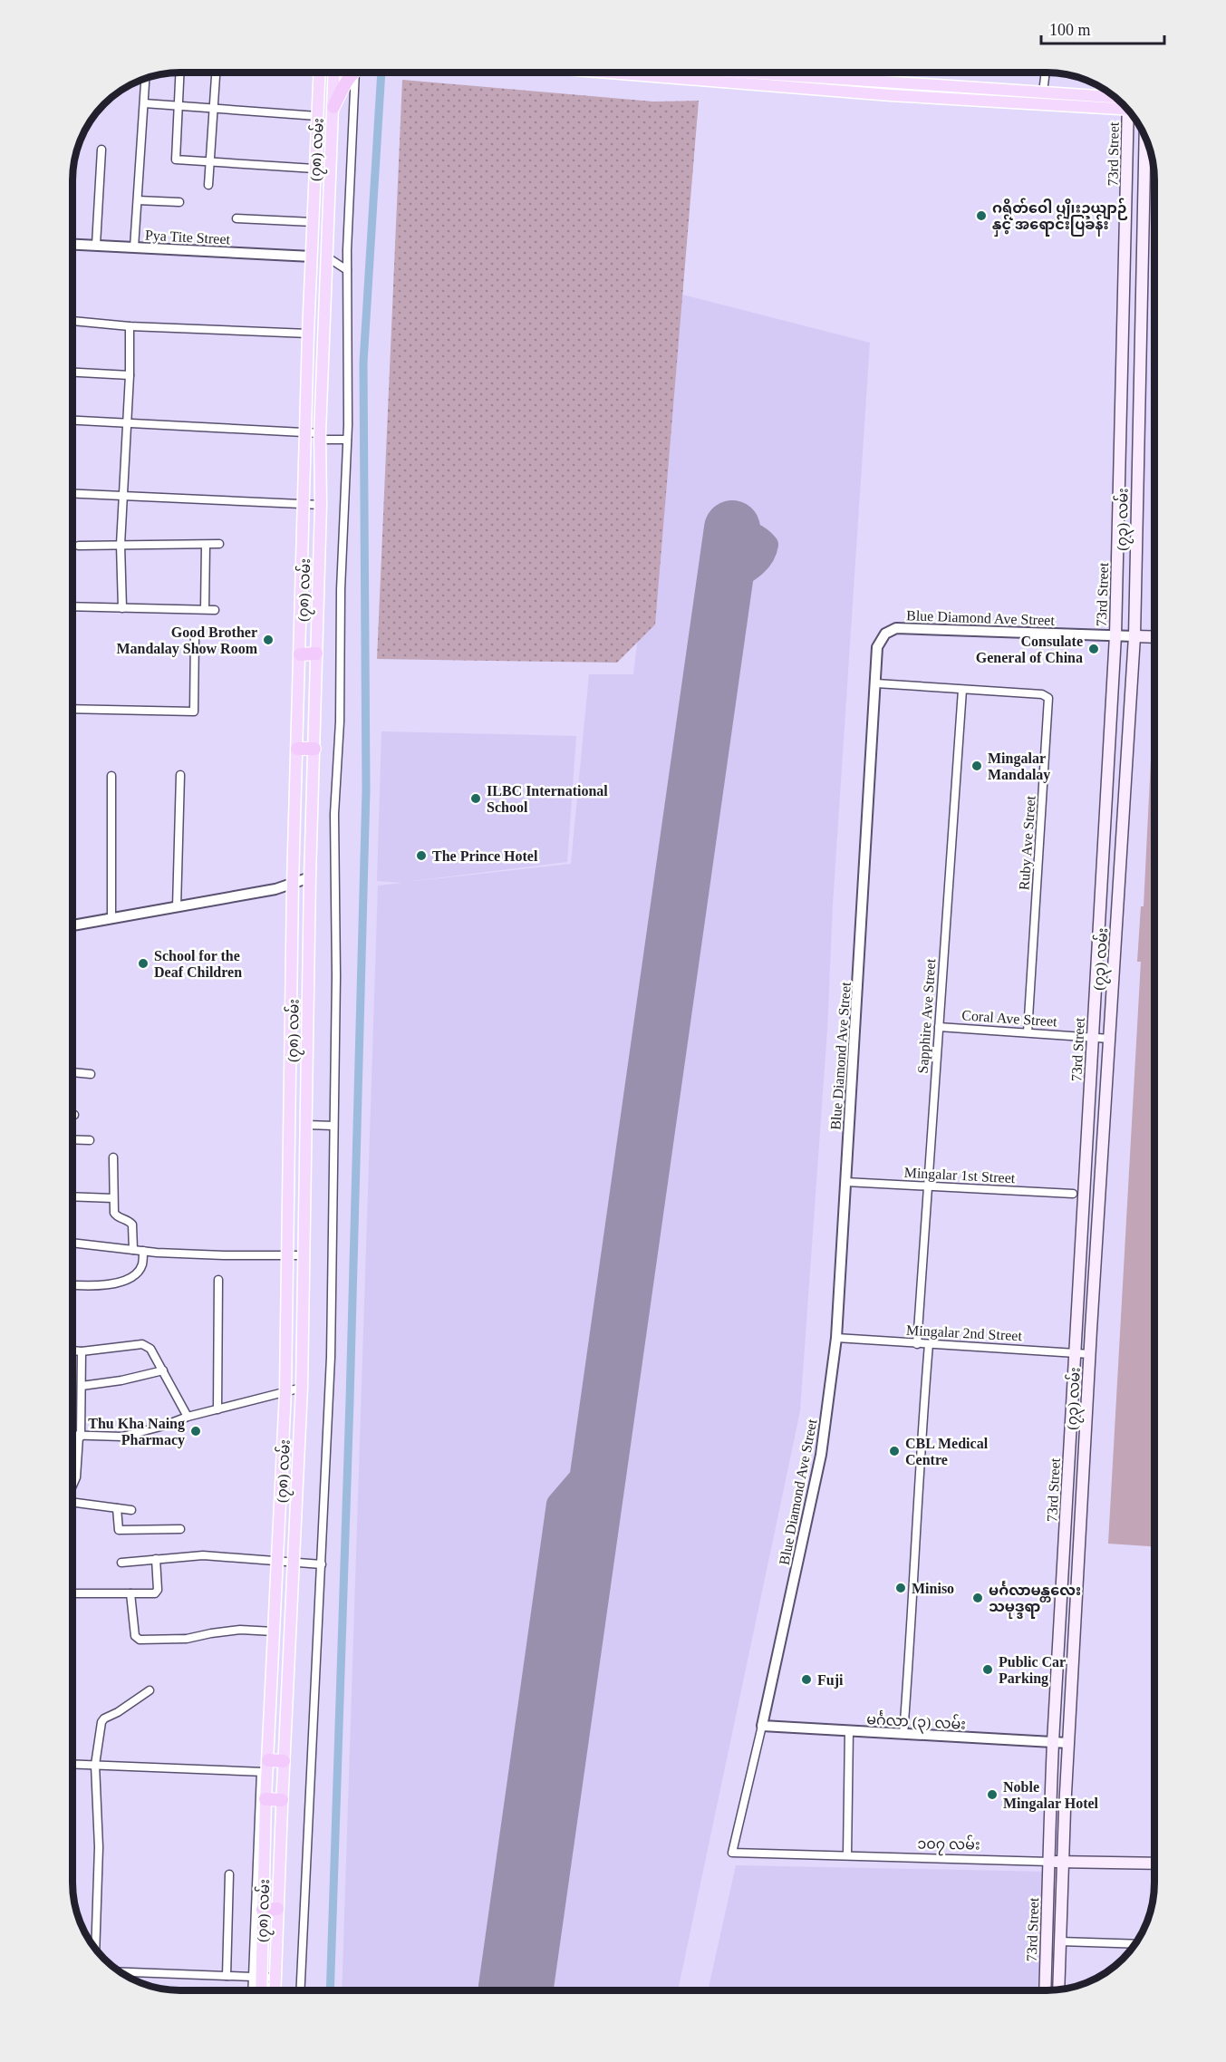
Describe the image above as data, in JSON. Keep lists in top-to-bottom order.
{
  "streets": {
    "main road": [
      "(၇၈) လမ်း",
      "73rd Street",
      "(၇၃) လမ်း",
      "၁၀၇ လမ်း"
    ],
    "street": [
      "Pya Tite Street",
      "Blue Diamond Ave Street",
      "Ruby Ave Street",
      "Sapphire Ave Street",
      "Coral Ave Street",
      "Mingalar 1st Street",
      "Mingalar 2nd Street",
      "မင်္ဂလာ (၃) လမ်း"
    ]
  },
  "crossings": [
    ["(၇၈) လမ်း", "Pya Tite Street"],
    ["73rd Street", "(၇၃) လမ်း"],
    ["73rd Street", "Blue Diamond Ave Street"],
    ["73rd Street", "Coral Ave Street"],
    ["73rd Street", "Mingalar 2nd Street"],
    ["73rd Street", "မင်္ဂလာ (၃) လမ်း"],
    ["73rd Street", "၁၀၇ လမ်း"],
    ["(၇၃) လမ်း", "Blue Diamond Ave Street"],
    ["(၇၃) လမ်း", "Coral Ave Street"],
    ["(၇၃) လမ်း", "Mingalar 2nd Street"],
    ["(၇၃) လမ်း", "မင်္ဂလာ (၃) လမ်း"],
    ["(၇၃) လမ်း", "၁၀၇ လမ်း"],
    ["Blue Diamond Ave Street", "Ruby Ave Street"],
    ["Blue Diamond Ave Street", "Mingalar 1st Street"],
    ["Blue Diamond Ave Street", "Mingalar 2nd Street"],
    ["Blue Diamond Ave Street", "မင်္ဂလာ (၃) လမ်း"],
    ["Blue Diamond Ave Street", "၁၀၇ လမ်း"],
    ["Ruby Ave Street", "Sapphire Ave Street"],
    ["Ruby Ave Street", "Coral Ave Street"],
    ["Sapphire Ave Street", "Coral Ave Street"],
    ["Sapphire Ave Street", "Mingalar 1st Street"],
    ["Sapphire Ave Street", "Mingalar 2nd Street"],
    ["မင်္ဂလာ (၃) လမ်း", "၁၀၇ လမ်း"]
  ],
  "places": [
    "ဂရိတ်ဝေါ ပျိုးဥယျာဉ် နှင့် အရောင်းပြခန်း",
    "Good Brother Mandalay Show Room",
    "Consulate General of China",
    "Mingalar Mandalay",
    "ILBC International School",
    "The Prince Hotel",
    "School for the Deaf Children",
    "Thu Kha Naing Pharmacy",
    "CBL Medical Centre",
    "Miniso",
    "မင်္ဂလာမန္တလေး သမုဒ္ဒရာ",
    "Public Car Parking",
    "Fuji",
    "Noble Mingalar Hotel"
  ],
  "scale_bar": "100 m"
}
